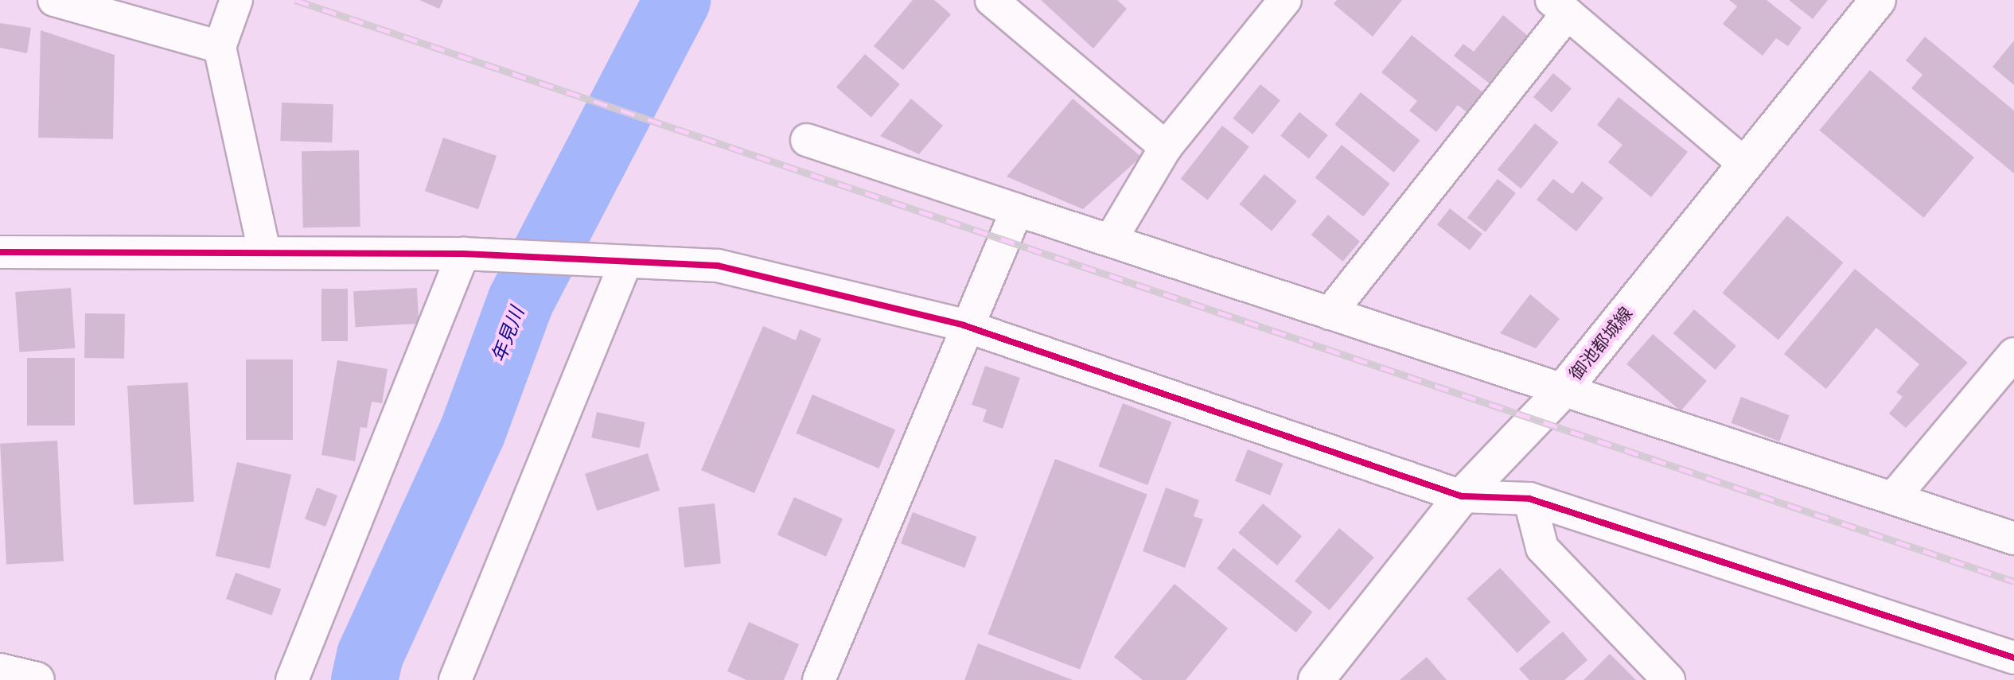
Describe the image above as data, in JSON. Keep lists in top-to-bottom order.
{
  "streets": {
    "main road": ["御池都城線"]
  },
  "water": ["年見川"]
}
